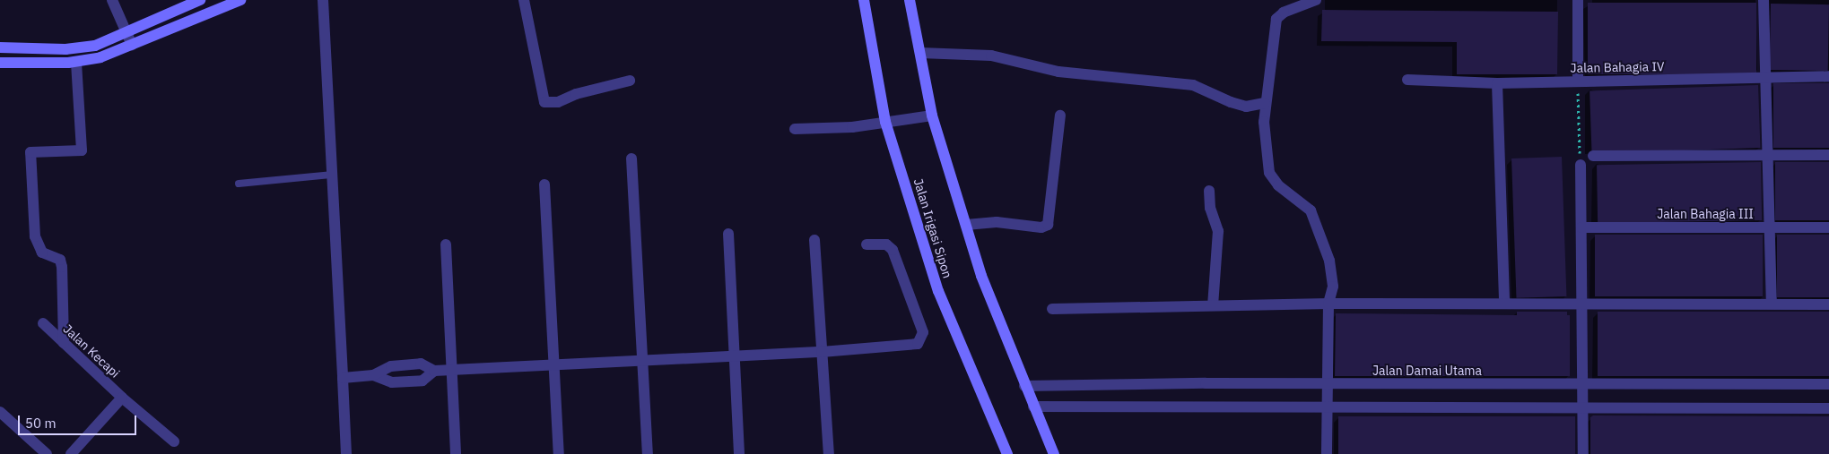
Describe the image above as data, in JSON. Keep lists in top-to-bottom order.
{
  "streets": {
    "street": [
      "Jalan Bahagia IV",
      "Jalan Bahagia III",
      "Jalan Irigasi Sipon",
      "Jalan Kecapi",
      "Jalan Damai Utama"
    ]
  },
  "scale_bar": "50 m"
}
